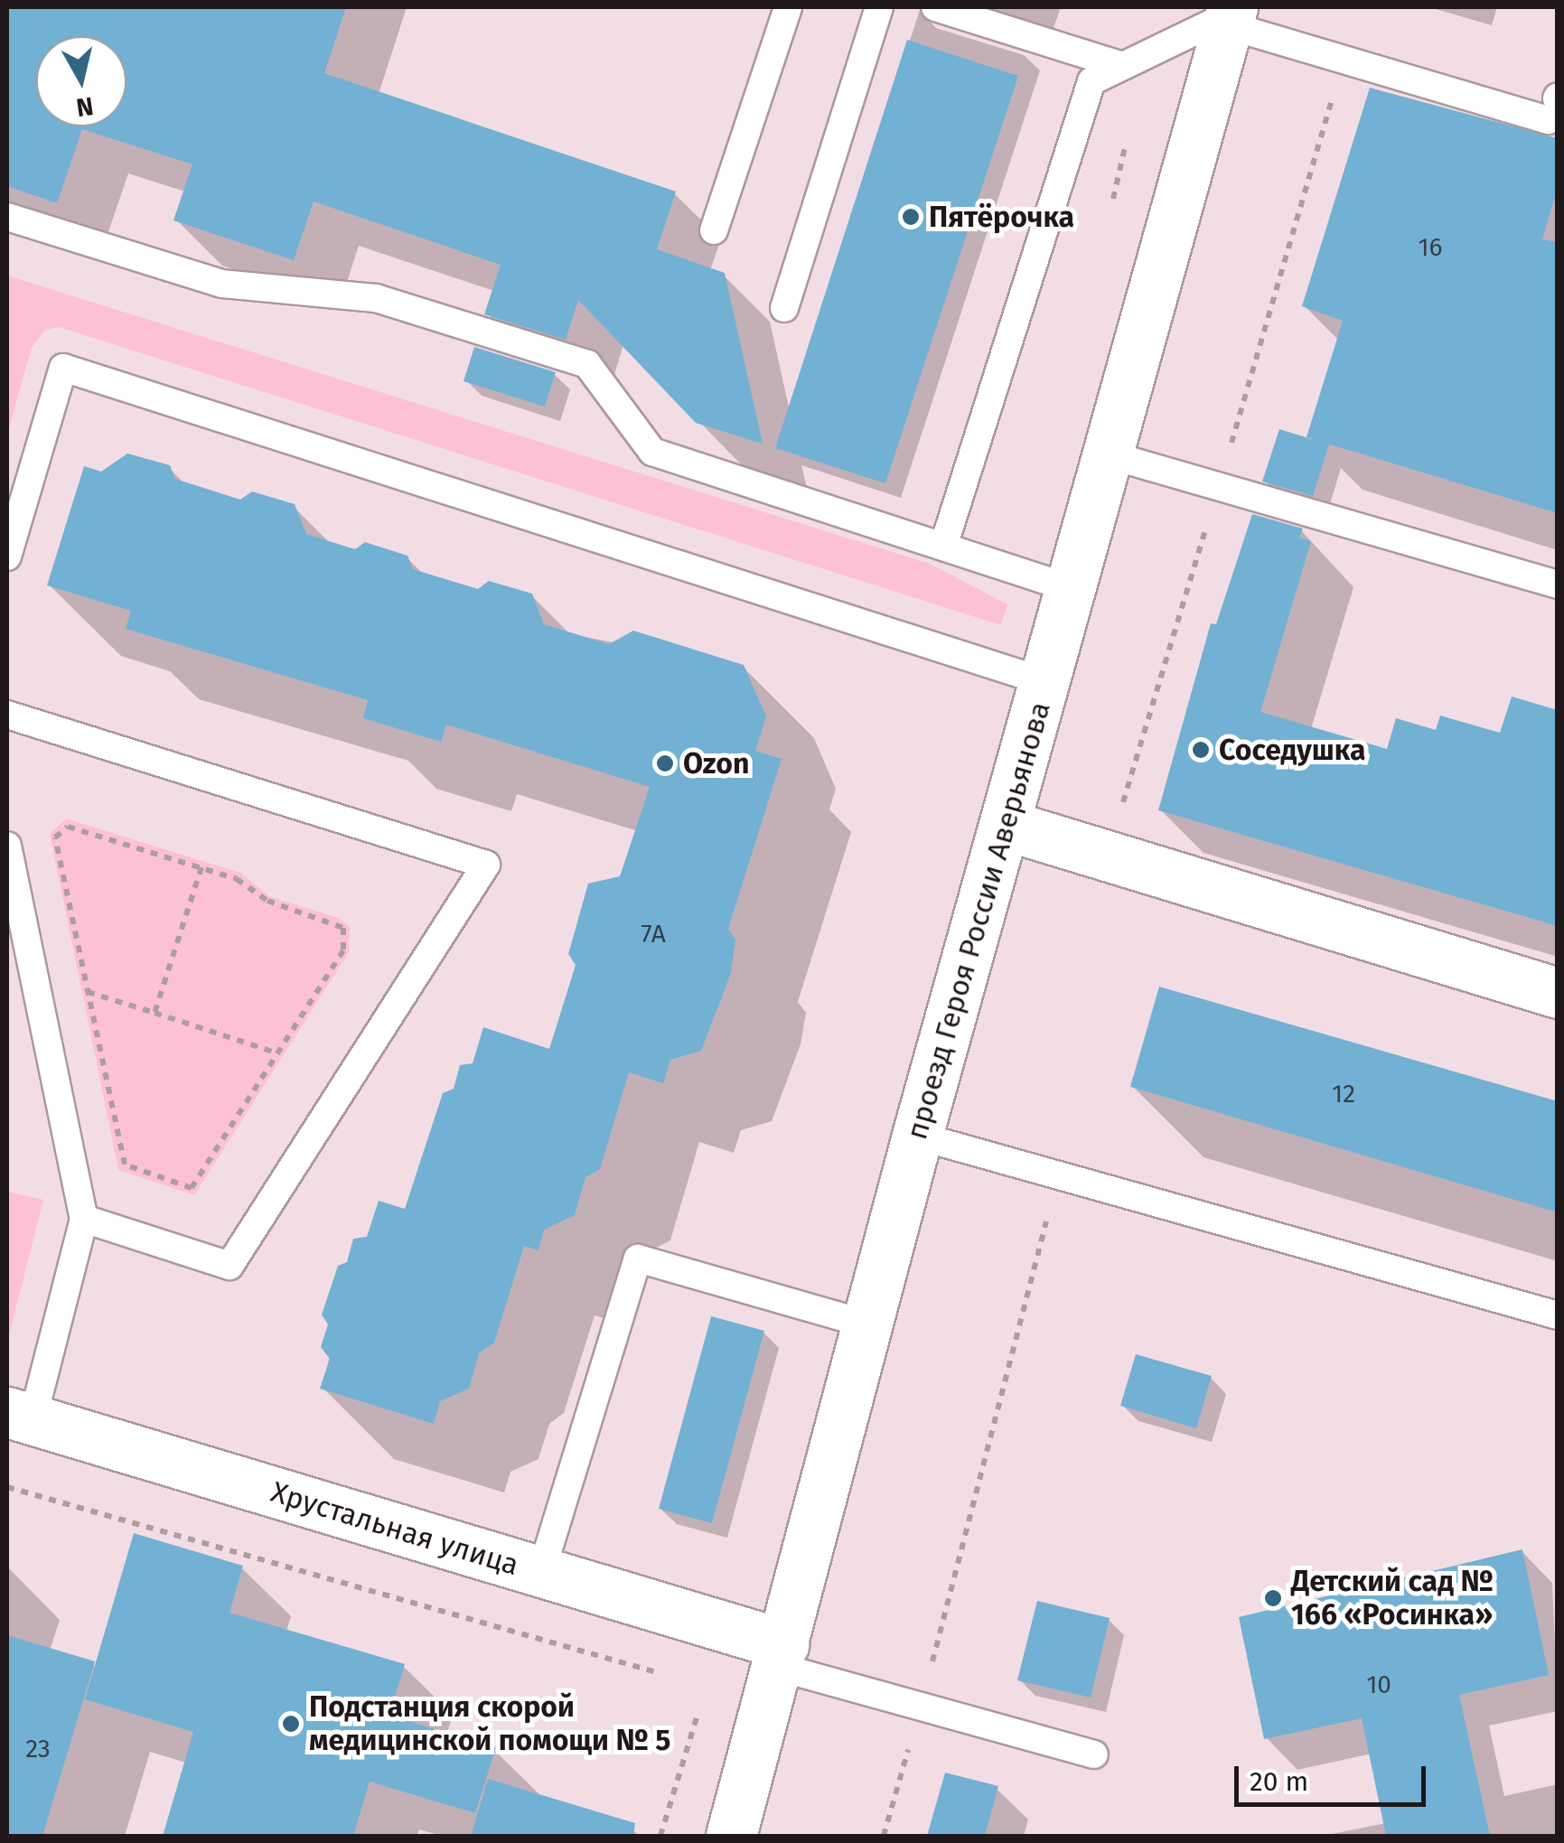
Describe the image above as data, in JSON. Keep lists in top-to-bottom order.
{
  "streets": {
    "street": ["проезд Героя России Аверьянова", "Хрустальная улица"]
  },
  "crossings": [
    ["проезд Героя России Аверьянова", "Хрустальная улица"]
  ],
  "places": [
    "Пятёрочка",
    "Соседушка",
    "Ozon",
    "Детский сад № 166 «Росинка»",
    "Подстанция скорой медицинской помощи № 5"
  ],
  "house_numbers": [
    "16",
    "7А",
    "12",
    "10",
    "23"
  ],
  "scale_bar": "20 m",
  "north": "bottom"
}
